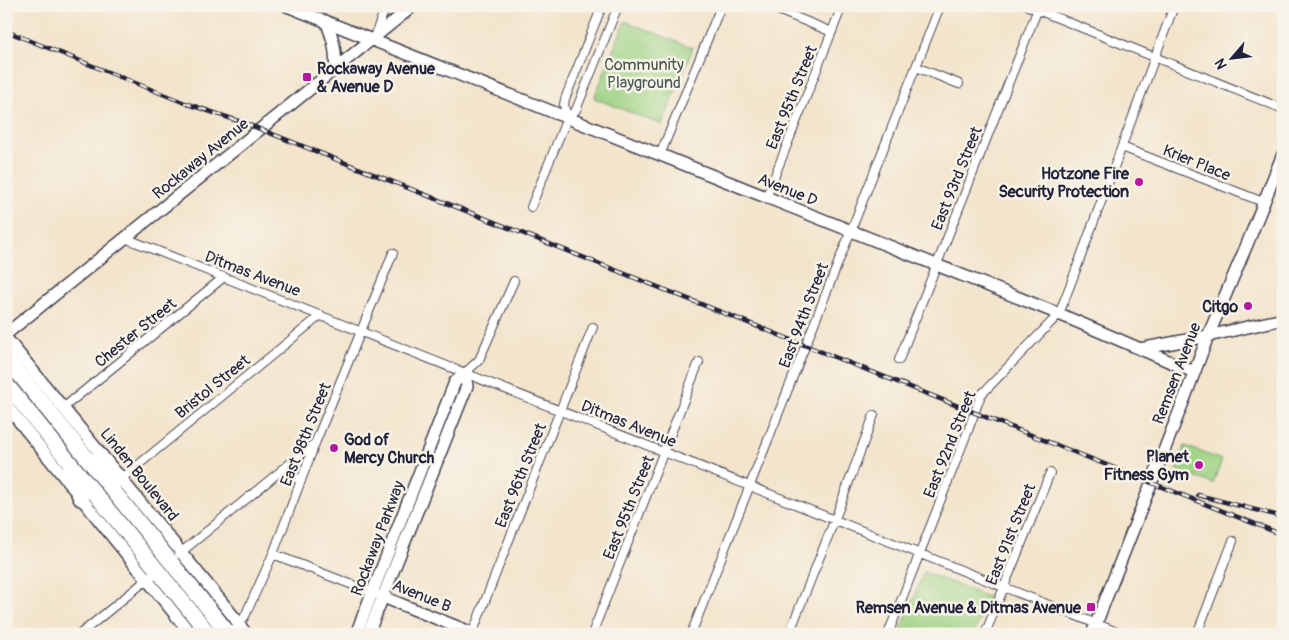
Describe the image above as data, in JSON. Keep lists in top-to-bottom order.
{
  "streets": {
    "highway": ["Linden Boulevard"],
    "main road": [
      "Rockaway Avenue",
      "Avenue D",
      "Remsen Avenue",
      "Rockaway Parkway",
      "Avenue B"
    ],
    "street": [
      "East 95th Street",
      "Krier Place",
      "East 93rd Street",
      "Ditmas Avenue",
      "East 94th Street",
      "Chester Street",
      "Bristol Street",
      "East 98th Street",
      "East 92nd Street",
      "East 96th Street",
      "East 91st Street"
    ]
  },
  "crossings": [
    ["East 95th Street", "Avenue D"],
    ["East 95th Street", "Ditmas Avenue"],
    ["Rockaway Avenue", "Avenue D"],
    ["Rockaway Avenue", "Ditmas Avenue"],
    ["Rockaway Avenue", "Linden Boulevard"],
    ["Krier Place", "Remsen Avenue"],
    ["Krier Place", "East 92nd Street"],
    ["East 93rd Street", "Avenue D"],
    ["Avenue D", "East 94th Street"],
    ["Avenue D", "Remsen Avenue"],
    ["Avenue D", "East 92nd Street"],
    ["Ditmas Avenue", "East 94th Street"],
    ["Ditmas Avenue", "Chester Street"],
    ["Ditmas Avenue", "Remsen Avenue"],
    ["Ditmas Avenue", "Bristol Street"],
    ["Ditmas Avenue", "East 98th Street"],
    ["Ditmas Avenue", "East 92nd Street"],
    ["Ditmas Avenue", "East 96th Street"],
    ["Ditmas Avenue", "East 91st Street"],
    ["Ditmas Avenue", "Rockaway Parkway"],
    ["Chester Street", "Linden Boulevard"],
    ["Bristol Street", "Linden Boulevard"],
    ["East 98th Street", "Linden Boulevard"],
    ["East 98th Street", "Avenue B"],
    ["East 96th Street", "Avenue B"],
    ["Rockaway Parkway", "Avenue B"]
  ],
  "parks": ["Community Playground"],
  "places": {
    "transit": ["Rockaway Avenue & Avenue D", "Remsen Avenue & Ditmas Avenue"],
    "other": [
      "Hotzone Fire Security Protection",
      "Citgo",
      "God of Mercy Church",
      "Planet Fitness Gym"
    ]
  },
  "north": "bottom left"
}
